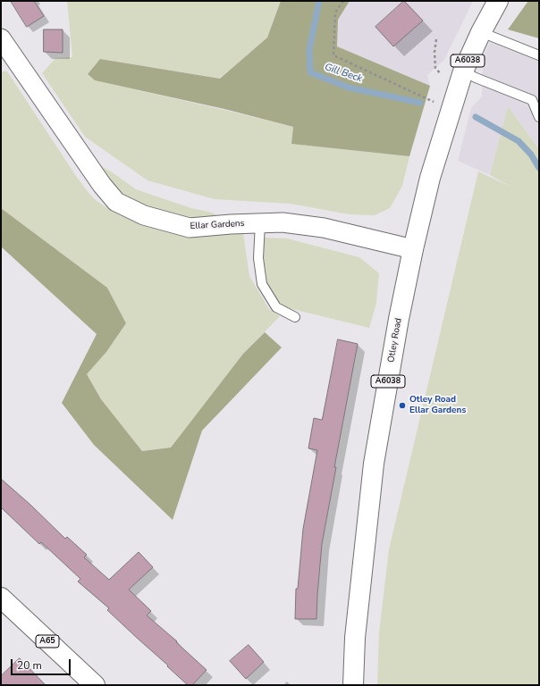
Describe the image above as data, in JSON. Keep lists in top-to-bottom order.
{
  "streets": {
    "main road": ["A6038", "Otley Road", "A65"],
    "street": ["Ellar Gardens"]
  },
  "crossings": [
    ["A6038", "Otley Road"],
    ["Ellar Gardens", "Otley Road"]
  ],
  "water": ["Gill Beck"],
  "places": ["Otley Road Ellar Gardens"],
  "scale_bar": "20 m"
}
